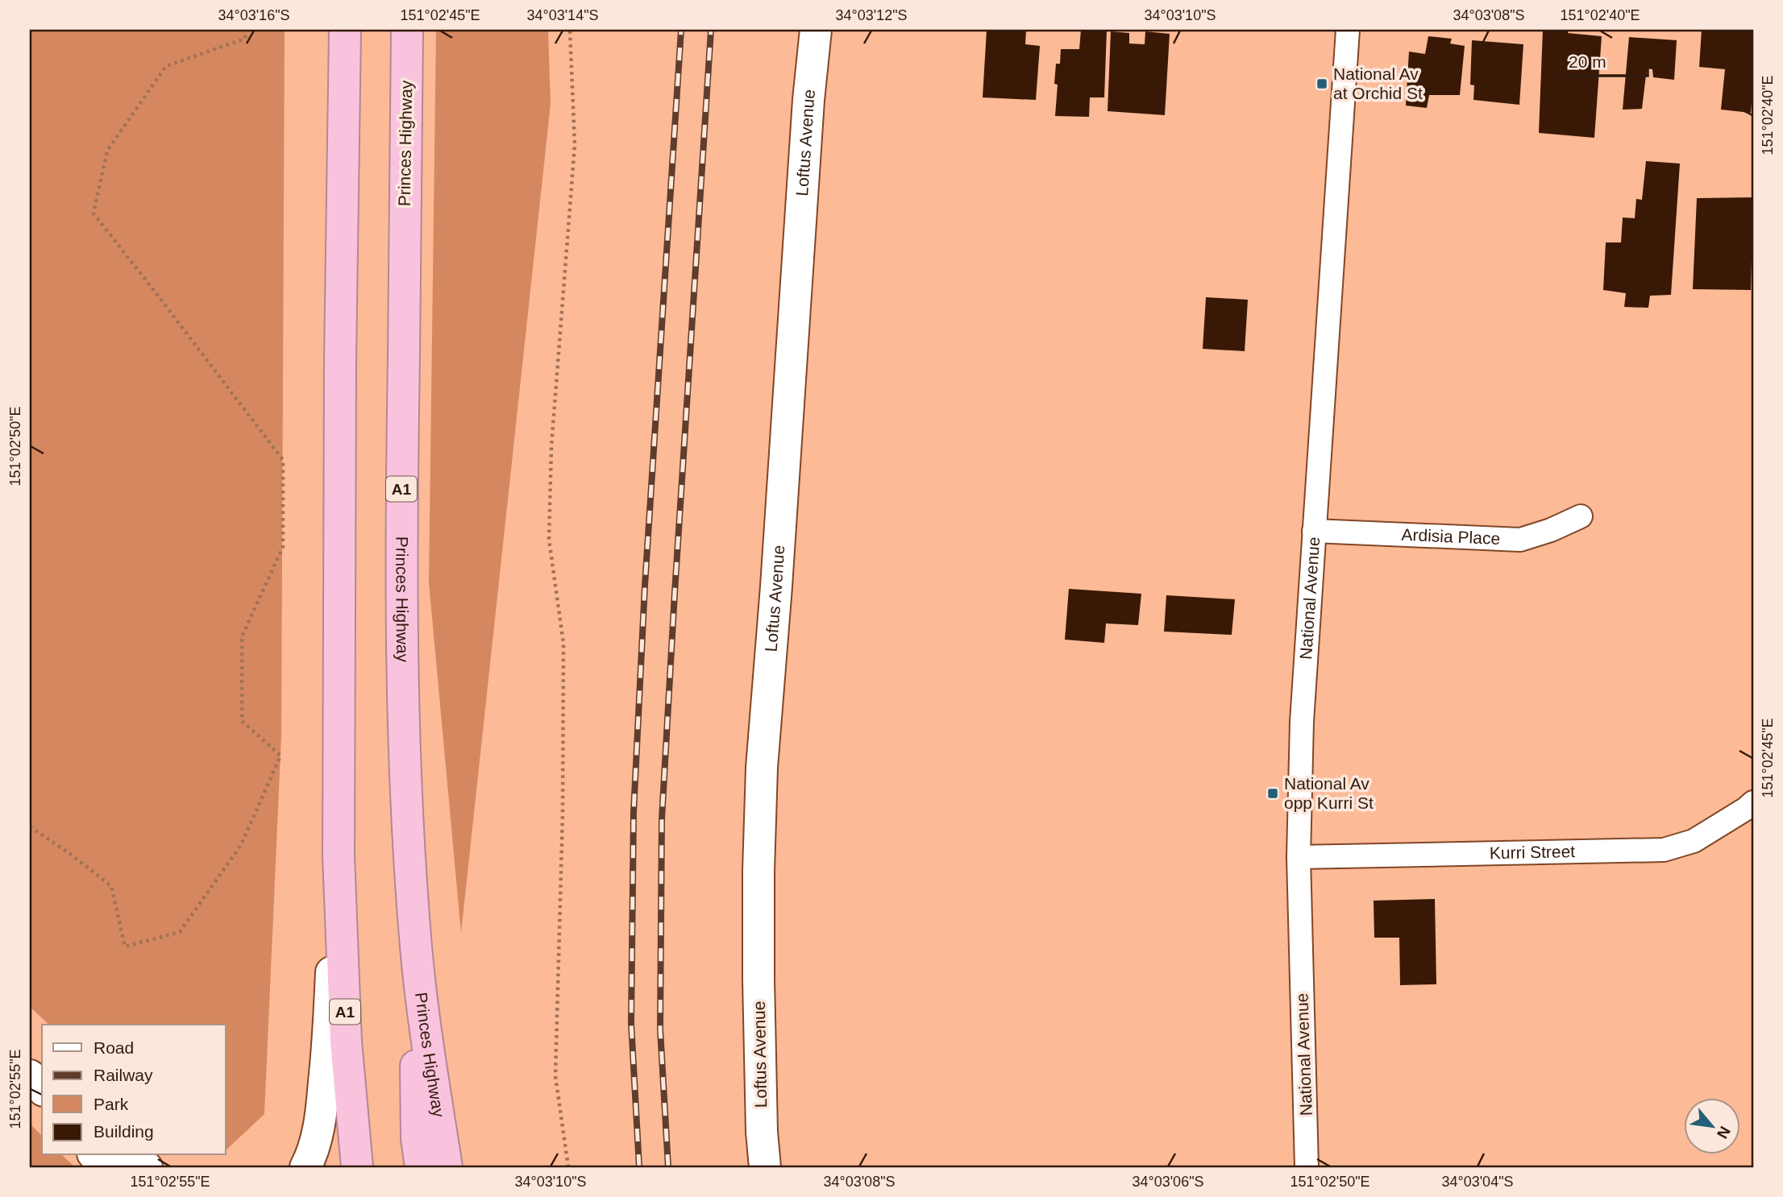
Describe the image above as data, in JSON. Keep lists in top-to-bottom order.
{
  "streets": {
    "highway": ["Princes Highway", "A1"],
    "street": [
      "Loftus Avenue",
      "Ardisia Place",
      "National Avenue",
      "Kurri Street"
    ]
  },
  "crossings": [
    ["Ardisia Place", "National Avenue"],
    ["National Avenue", "Kurri Street"]
  ],
  "places": {
    "transit": ["National Av at Orchid St", "National Av opp Kurri St"]
  },
  "legend": [
    "Road",
    "Railway",
    "Park",
    "Building"
  ],
  "scale_bar": "20 m",
  "north": "bottom right",
  "coordinates": [
    "34°03'16\"S",
    "151°02'45\"E",
    "34°03'14\"S",
    "34°03'12\"S",
    "34°03'10\"S",
    "34°03'08\"S",
    "151°02'40\"E",
    "151°02'50\"E",
    "151°02'55\"E",
    "34°03'06\"S",
    "34°03'04\"S"
  ]
}
